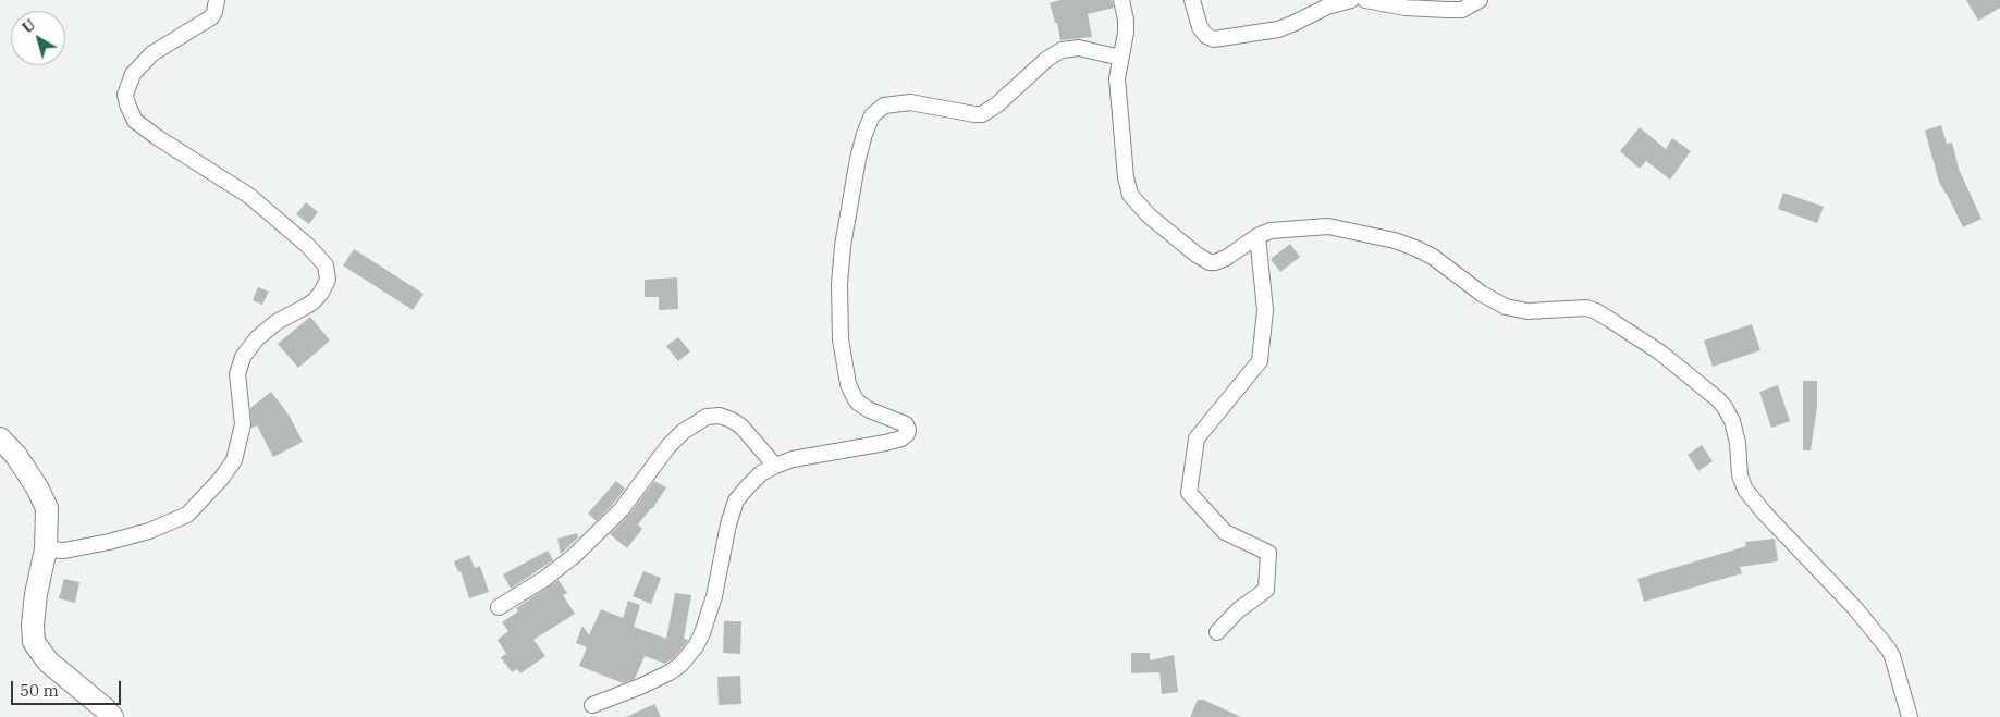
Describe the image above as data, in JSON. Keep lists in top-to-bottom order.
{
  "scale_bar": "50 m",
  "north": "top left"
}
